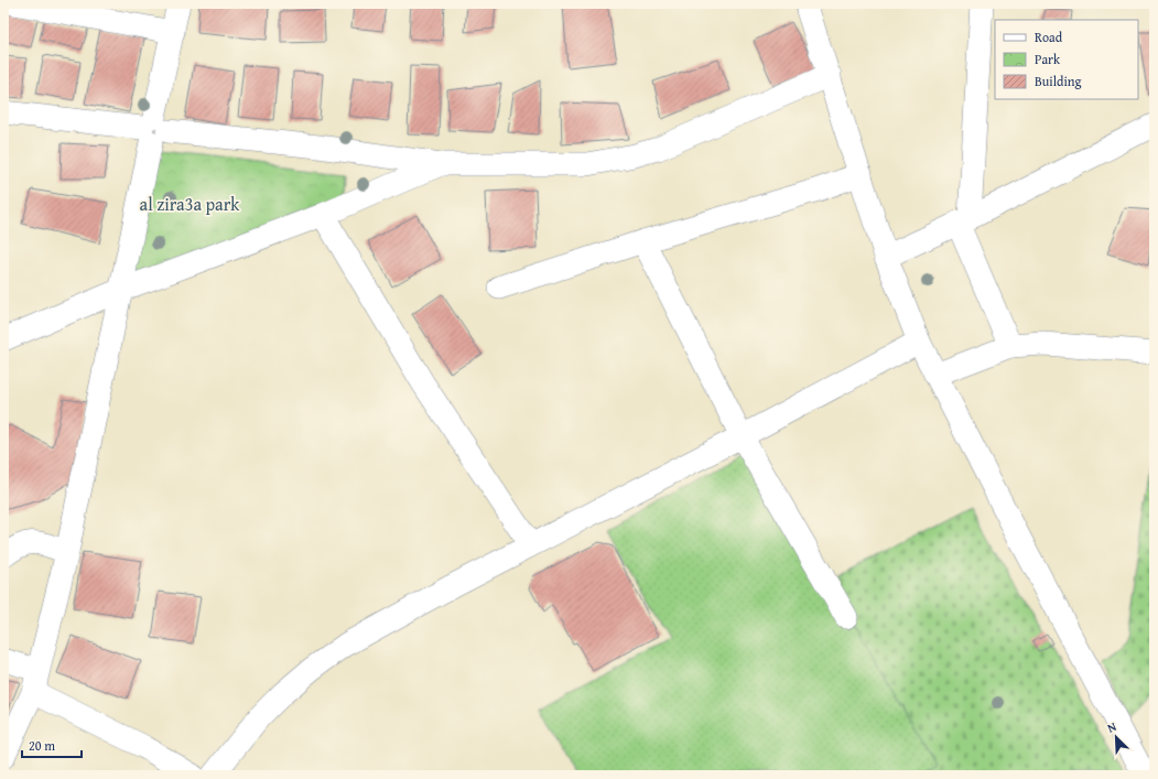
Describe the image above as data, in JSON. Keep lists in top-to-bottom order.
{
  "parks": ["al zira3a park"],
  "legend": ["Road", "Park", "Building"],
  "scale_bar": "20 m",
  "north": "top left"
}
